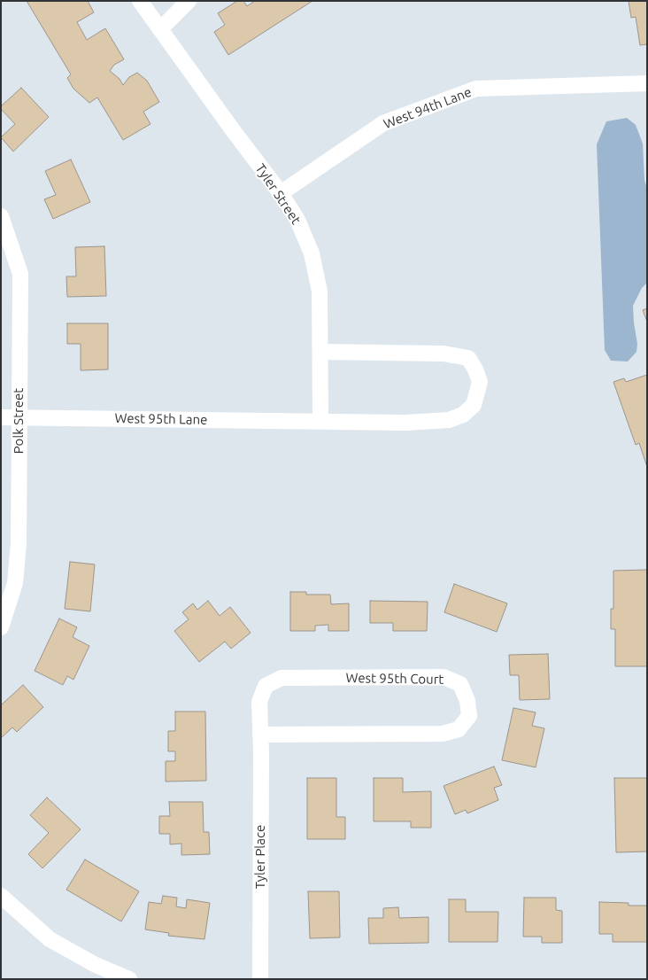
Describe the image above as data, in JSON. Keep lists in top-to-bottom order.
{
  "streets": {
    "street": [
      "West 94th Lane",
      "Tyler Street",
      "West 95th Lane",
      "Polk Street",
      "West 95th Court",
      "Tyler Place"
    ]
  },
  "crossings": [
    ["West 94th Lane", "Tyler Street"],
    ["Tyler Street", "West 95th Lane"],
    ["West 95th Lane", "Polk Street"],
    ["West 95th Court", "Tyler Place"]
  ]
}
